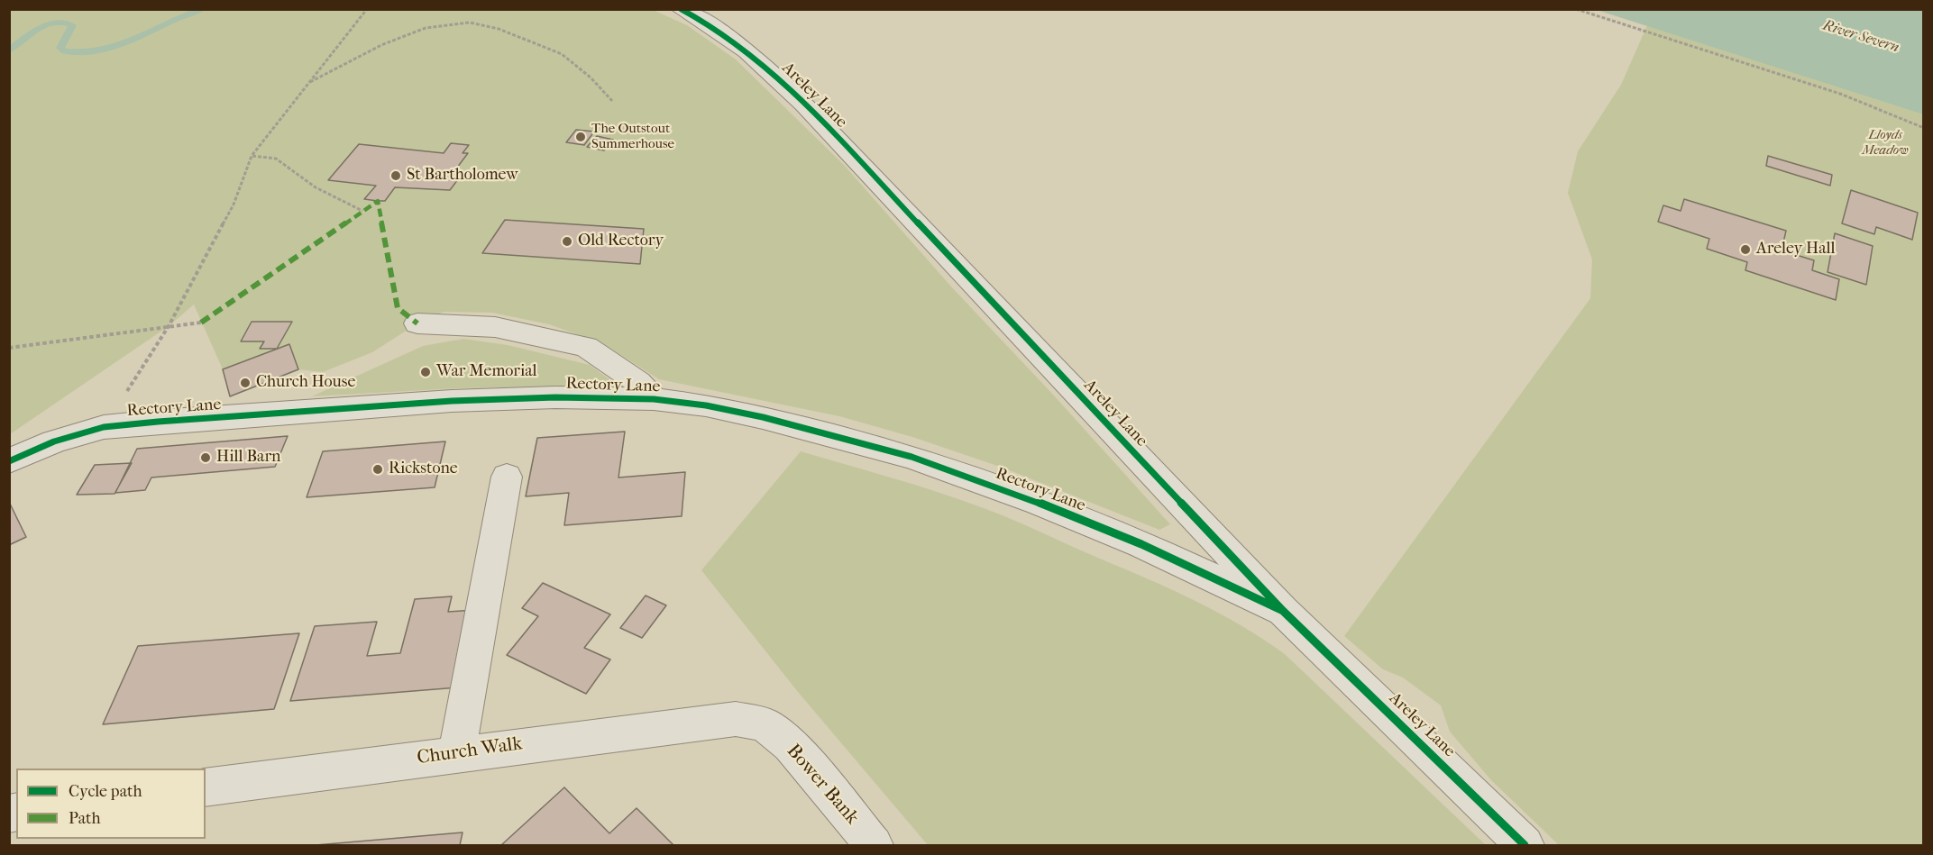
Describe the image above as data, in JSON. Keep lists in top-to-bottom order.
{
  "streets": {
    "street": [
      "Areley Lane",
      "Rectory Lane",
      "Church Walk",
      "Bower Bank"
    ]
  },
  "crossings": [
    ["Areley Lane", "Rectory Lane"],
    ["Church Walk", "Bower Bank"]
  ],
  "water": ["River Severn"],
  "parks": ["Lloyds Meadow"],
  "places": [
    "The Outstout Summerhouse",
    "St Bartholomew",
    "Old Rectory",
    "Areley Hall",
    "War Memorial",
    "Church House",
    "Hill Barn",
    "Rickstone"
  ],
  "legend": ["Cycle path", "Path"]
}
